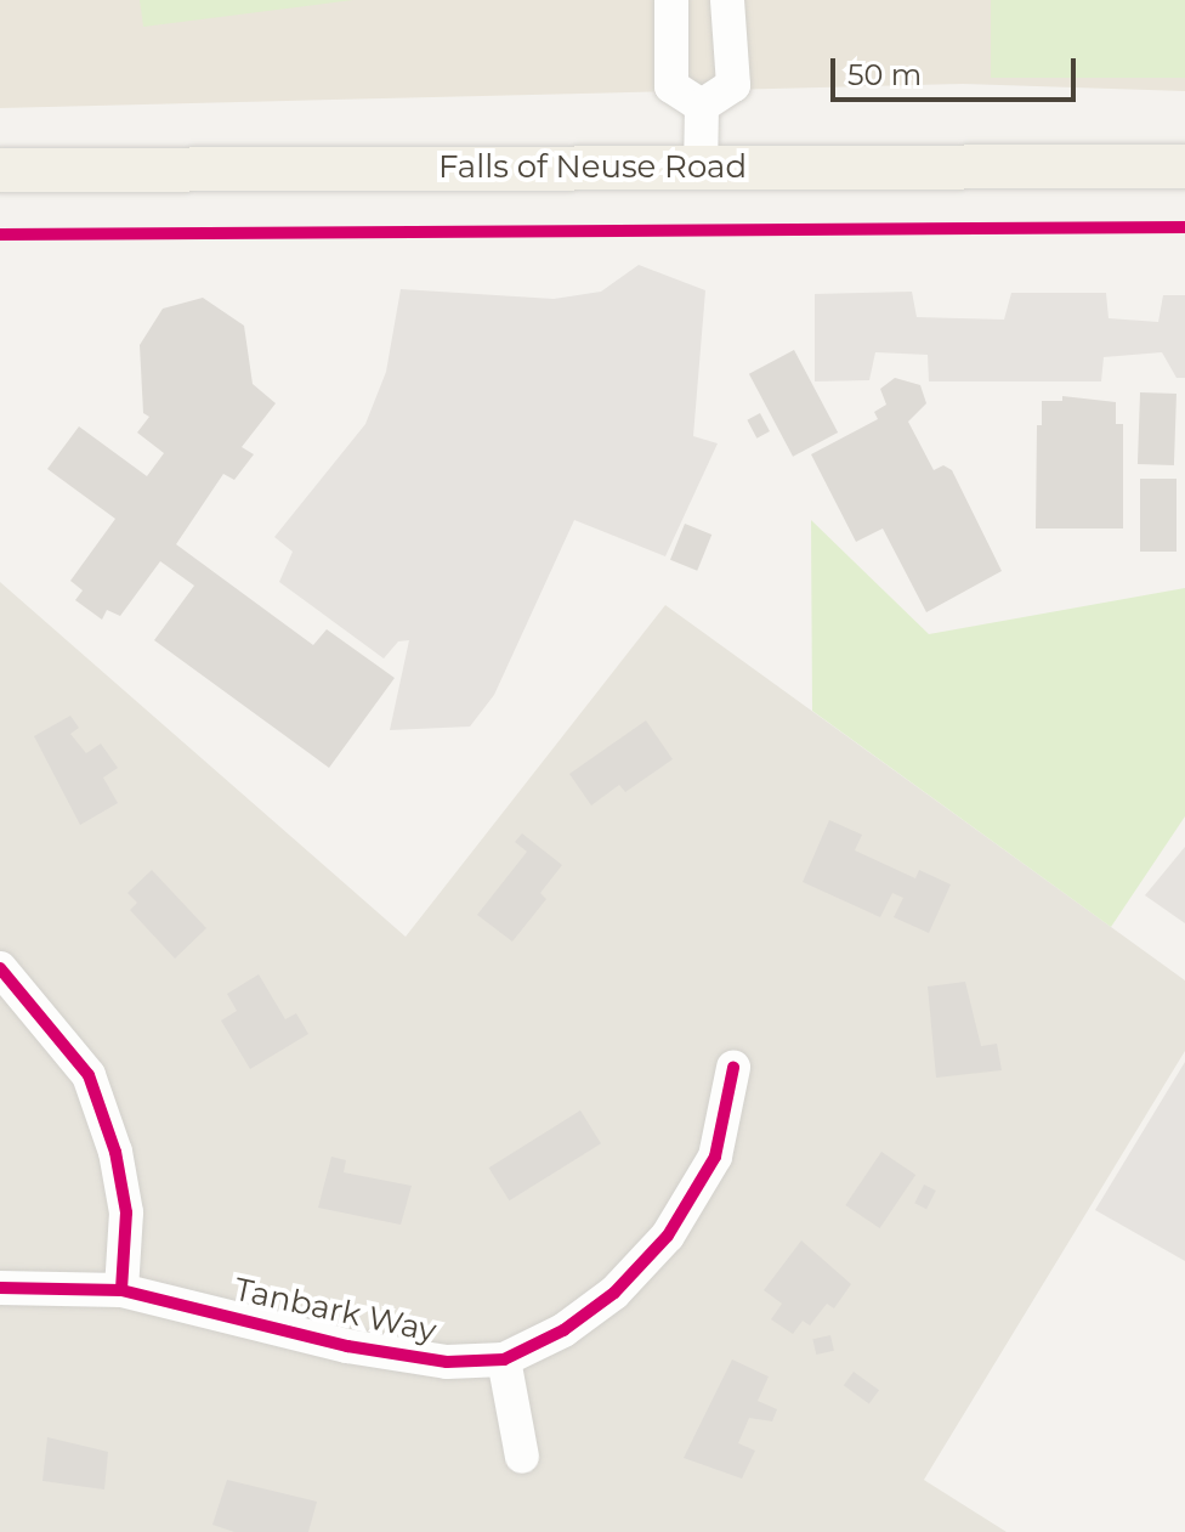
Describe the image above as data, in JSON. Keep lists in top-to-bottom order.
{
  "streets": {
    "main road": ["Falls of Neuse Road"],
    "street": ["Tanbark Way"]
  },
  "scale_bar": "50 m"
}
